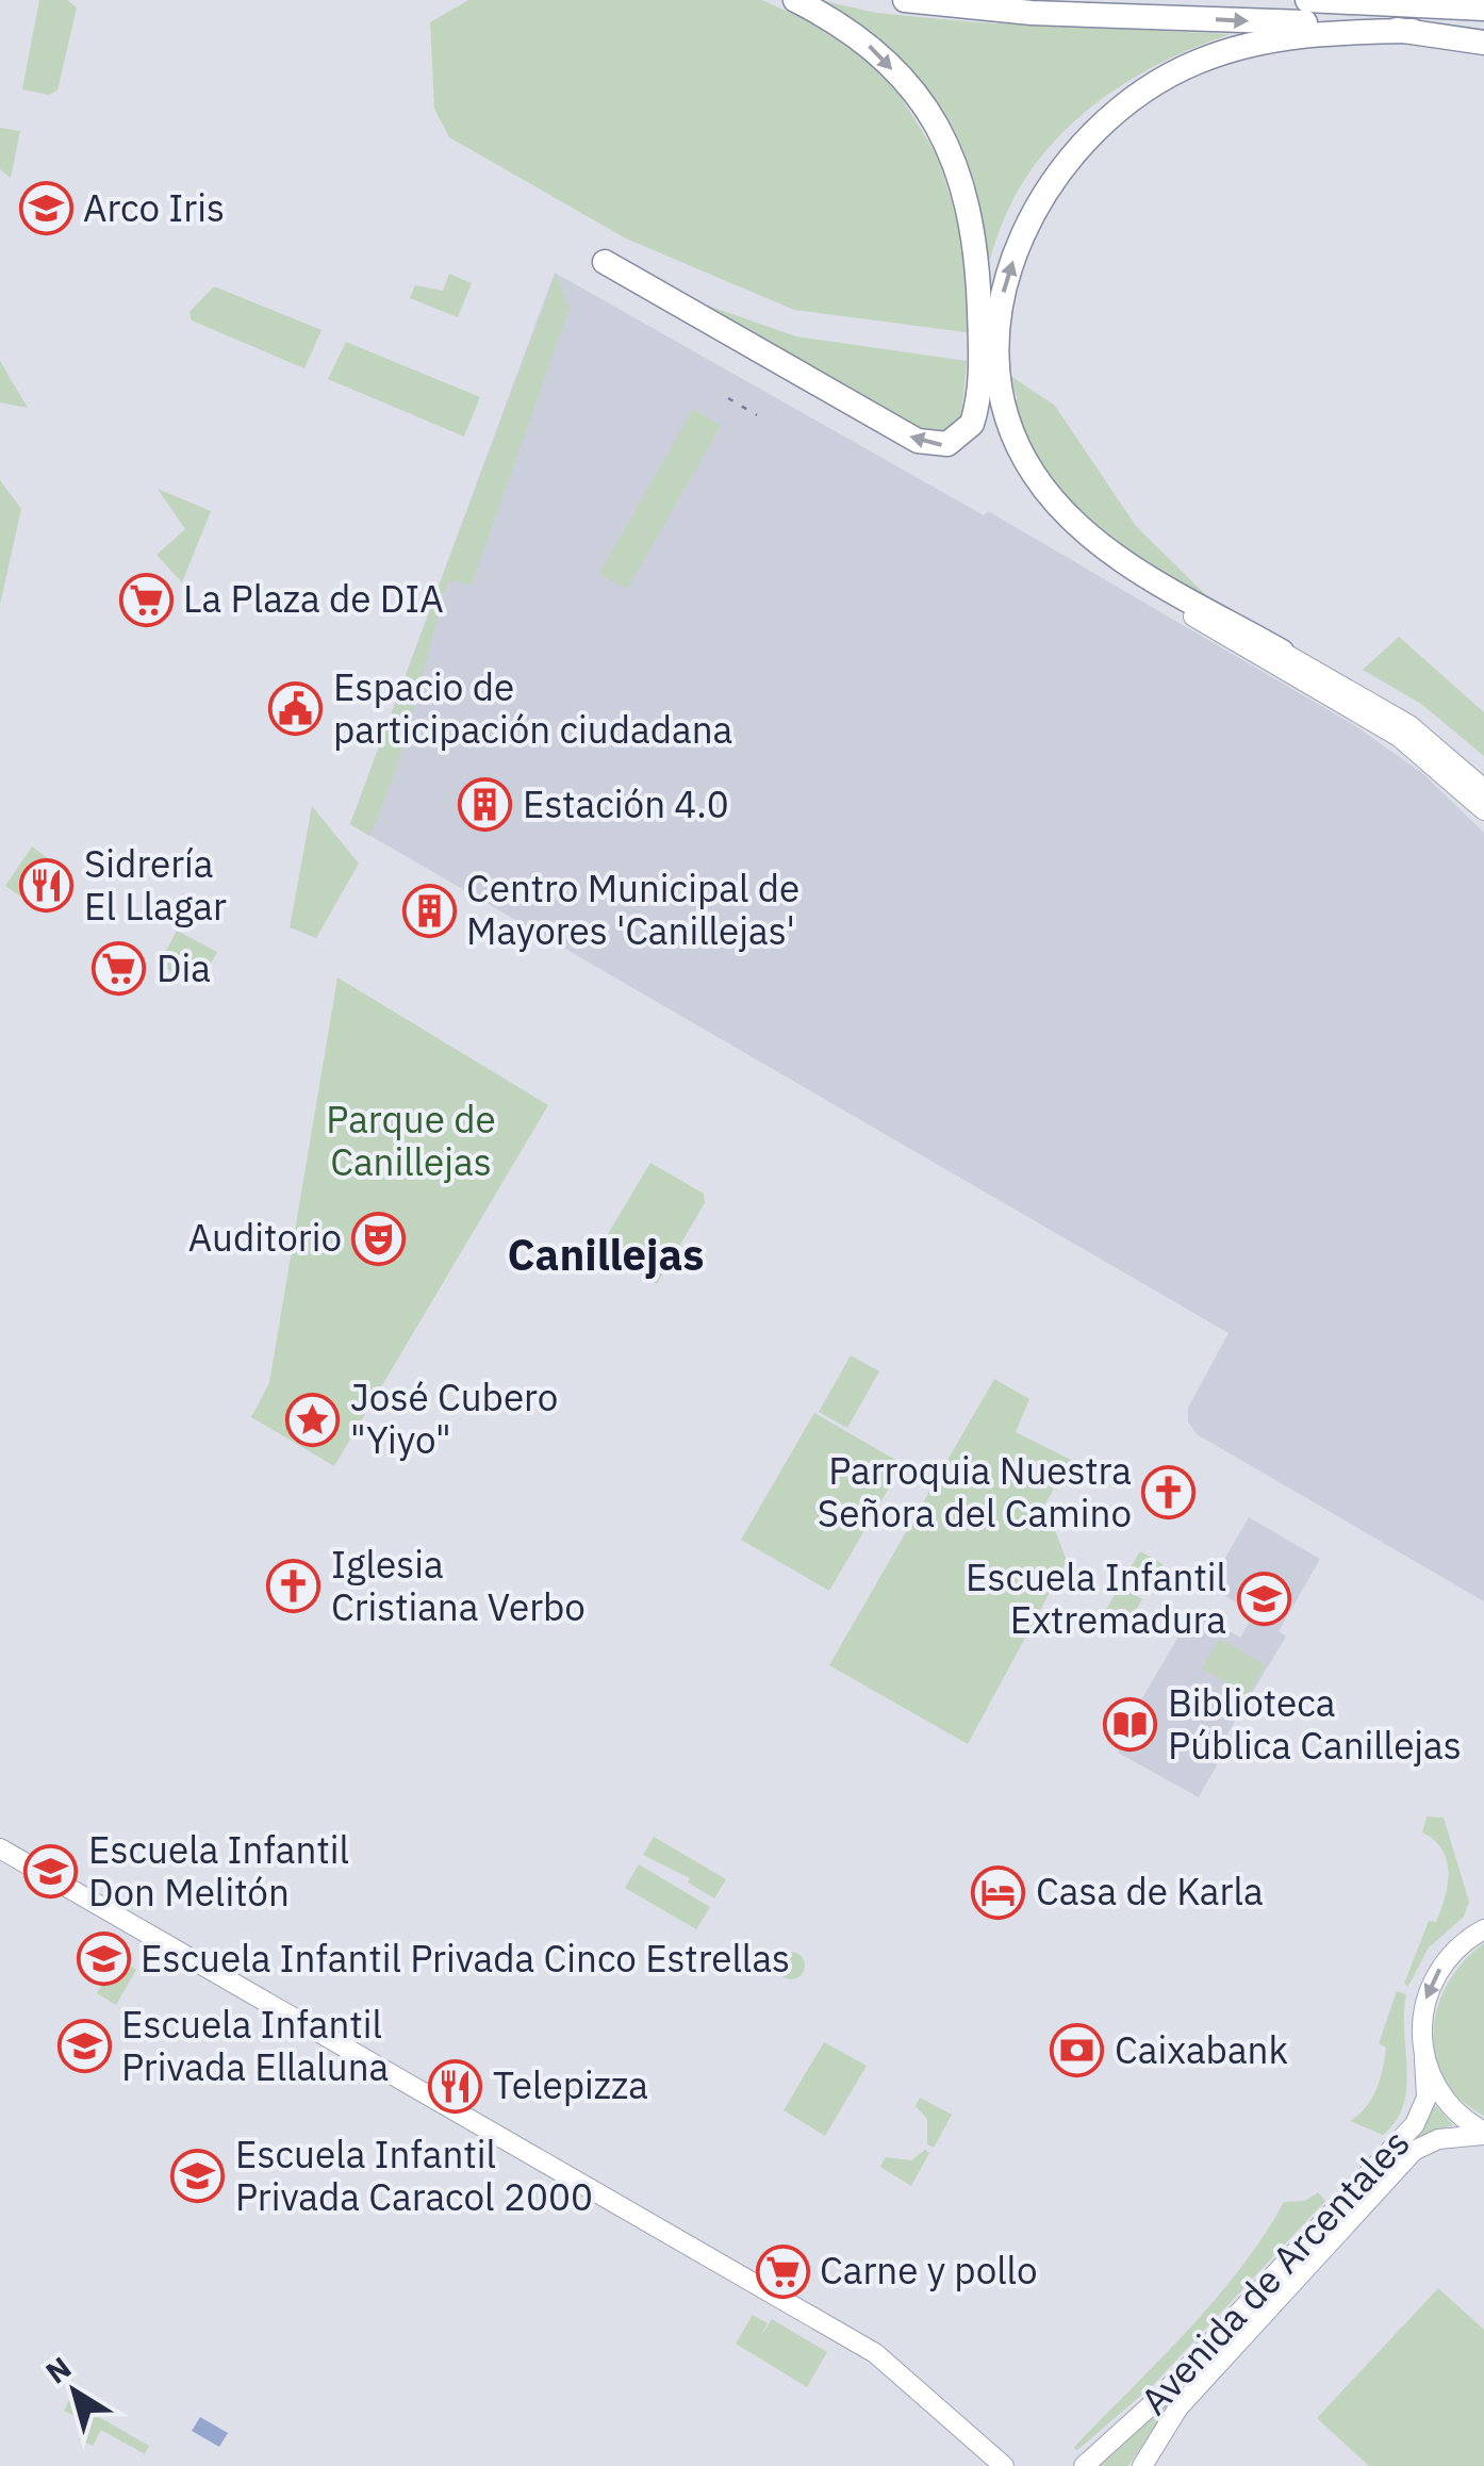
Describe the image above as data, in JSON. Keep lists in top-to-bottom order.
{
  "streets": {
    "main road": ["Avenida de Arcentales"]
  },
  "districts": ["Canillejas"],
  "parks": ["Parque de Canillejas"],
  "places": {
    "school or university": [
      "Arco Iris",
      "Escuela Infantil Extremadura",
      "Escuela Infantil Don Melitón",
      "Escuela Infantil Privada Cinco Estrellas",
      "Escuela Infantil Privada Ellaluna",
      "Escuela Infantil Privada Caracol 2000"
    ],
    "supermarket": ["La Plaza de DIA", "Dia", "Carne y pollo"],
    "public building": ["Espacio de participación ciudadana"],
    "building": ["Estación 4.0", "Centro Municipal de Mayores 'Canillejas'"],
    "restaurant": ["Sidrería El Llagar", "Telepizza"],
    "theatre": ["Auditorio"],
    "place": ["José Cubero \"Yiyo\""],
    "church": ["Parroquia Nuestra Señora del Camino", "Iglesia Cristiana Verbo"],
    "library": ["Biblioteca Pública Canillejas"],
    "hotel": ["Casa de Karla"],
    "bank": ["Caixabank"]
  },
  "north": "top left"
}
